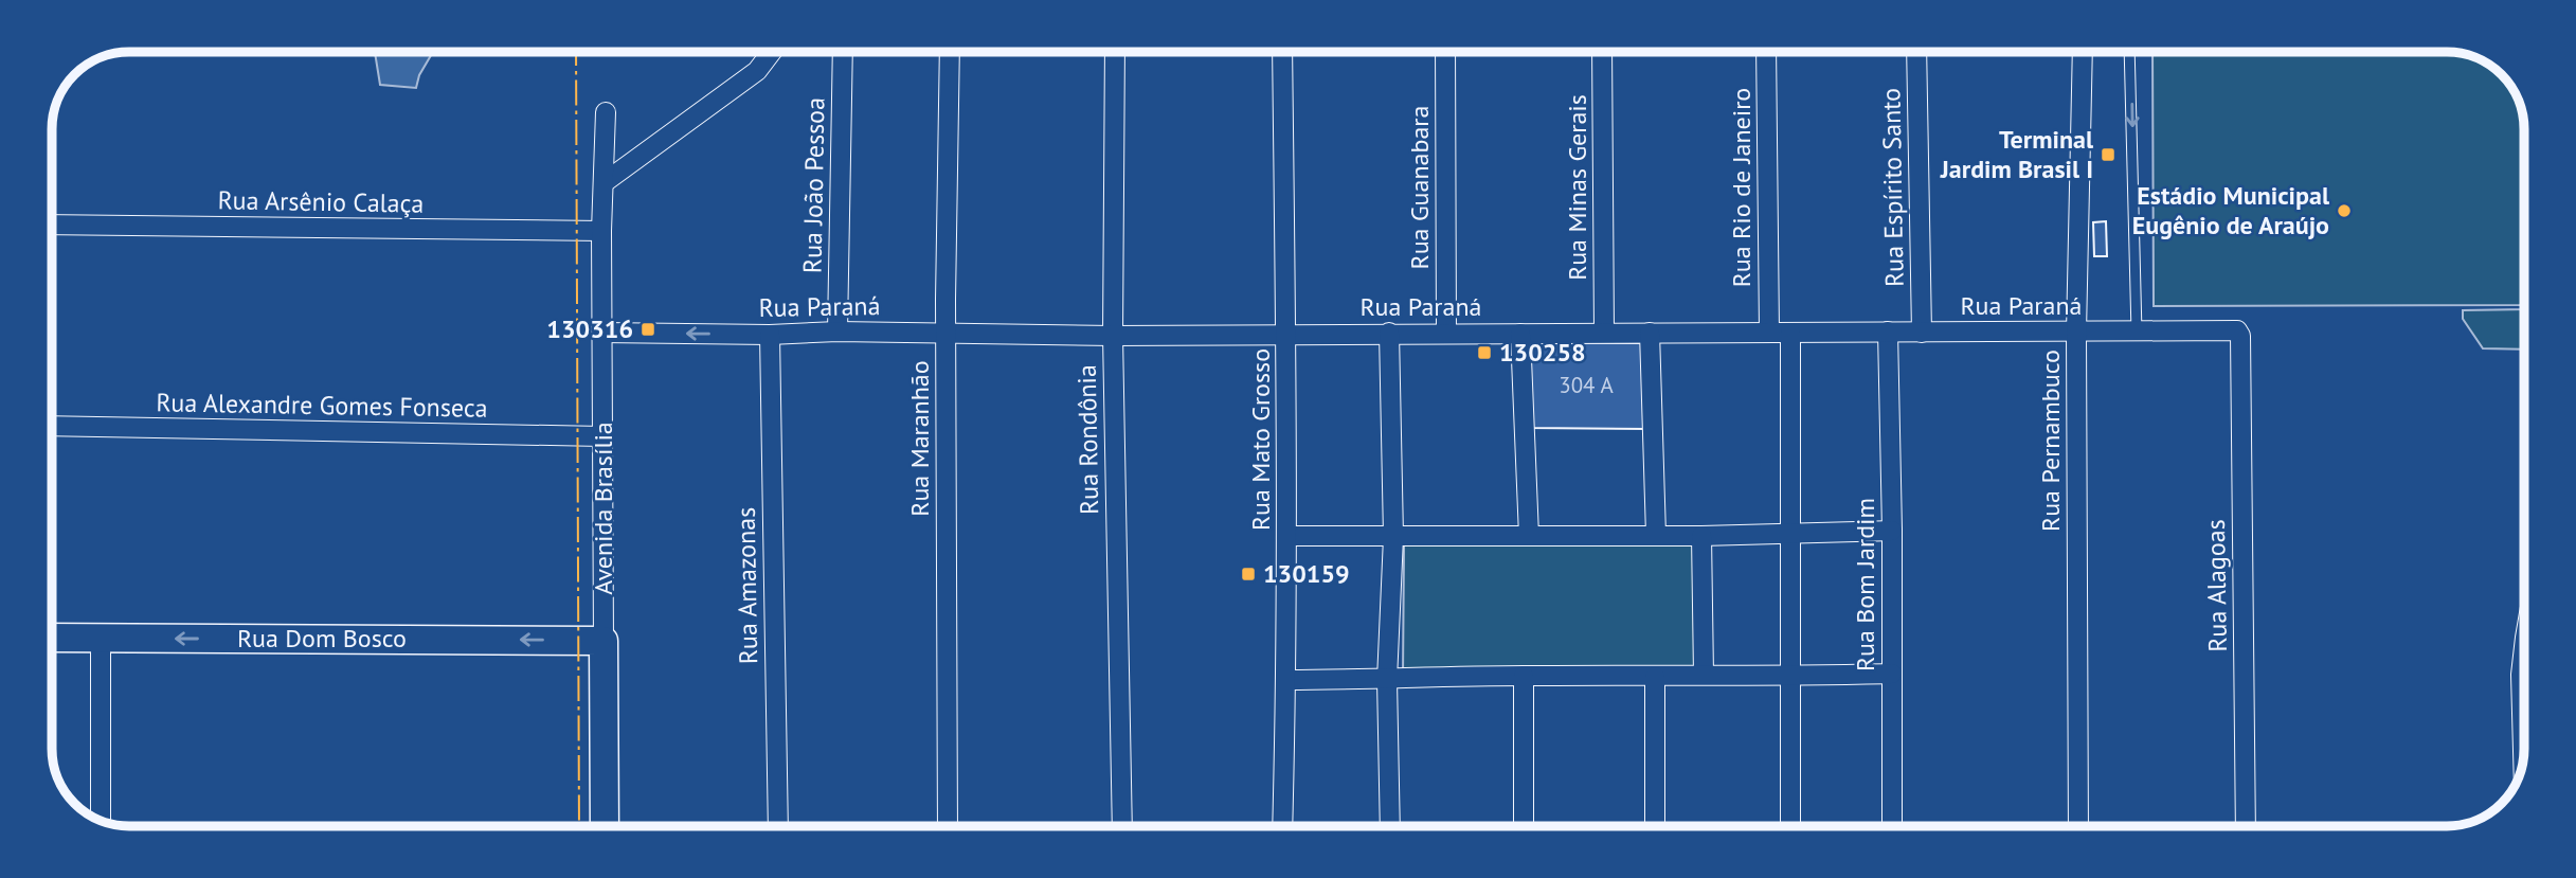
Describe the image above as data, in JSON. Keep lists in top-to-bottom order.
{
  "streets": {
    "street": [
      "Rua João Pessoa",
      "Rua Guanabara",
      "Rua Minas Gerais",
      "Rua Rio de Janeiro",
      "Rua Espírito Santo",
      "Rua Arsênio Calaça",
      "Rua Paraná",
      "Rua Alexandre Gomes Fonseca",
      "Rua Maranhão",
      "Rua Rondônia",
      "Rua Mato Grosso",
      "Rua Pernambuco",
      "Avenida Brasília",
      "Rua Bom Jardim",
      "Rua Amazonas",
      "Rua Alagoas",
      "Rua Dom Bosco"
    ]
  },
  "crossings": [
    ["Rua João Pessoa", "Rua Paraná"],
    ["Rua Guanabara", "Rua Paraná"],
    ["Rua Minas Gerais", "Rua Paraná"],
    ["Rua Rio de Janeiro", "Rua Paraná"],
    ["Rua Espírito Santo", "Rua Paraná"],
    ["Rua Arsênio Calaça", "Avenida Brasília"],
    ["Rua Paraná", "Rua Maranhão"],
    ["Rua Paraná", "Rua Rondônia"],
    ["Rua Paraná", "Rua Mato Grosso"],
    ["Rua Paraná", "Rua Pernambuco"],
    ["Rua Paraná", "Avenida Brasília"],
    ["Rua Paraná", "Rua Bom Jardim"],
    ["Rua Paraná", "Rua Amazonas"],
    ["Rua Paraná", "Rua Alagoas"],
    ["Rua Alexandre Gomes Fonseca", "Avenida Brasília"],
    ["Avenida Brasília", "Rua Dom Bosco"]
  ],
  "one_way": ["Rua Dom Bosco"],
  "places": {
    "transit": [
      "Terminal Jardim Brasil I",
      "130316",
      "130258",
      "130159"
    ],
    "other": ["Estádio Municipal Eugênio de Araújo"]
  },
  "house_numbers": ["304 A"]
}
